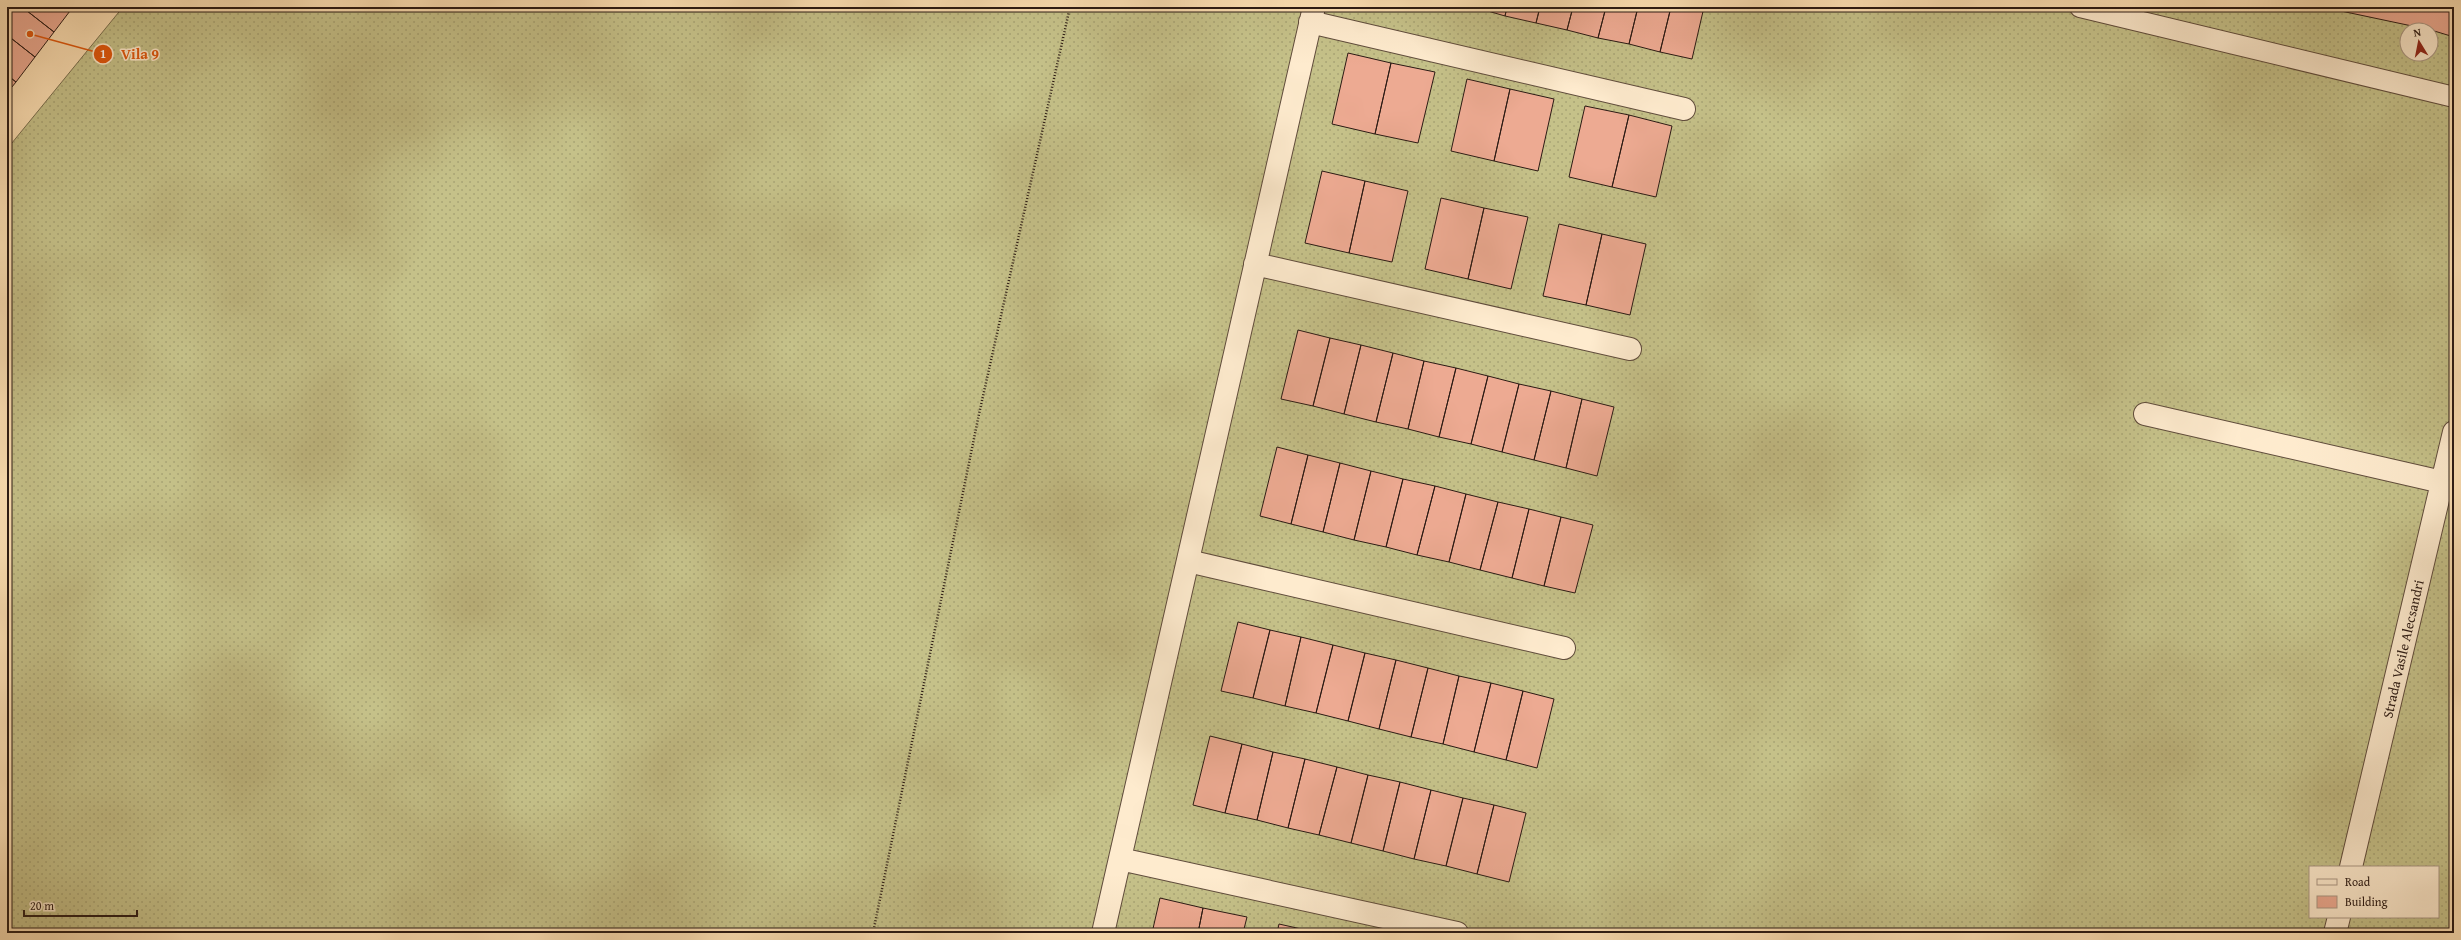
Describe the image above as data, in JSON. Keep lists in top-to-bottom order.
{
  "streets": {
    "street": ["Strada Vasile Alecsandri"]
  },
  "places": ["Vila 9"],
  "legend": ["Road", "Building"],
  "scale_bar": "20 m",
  "north": "top"
}
